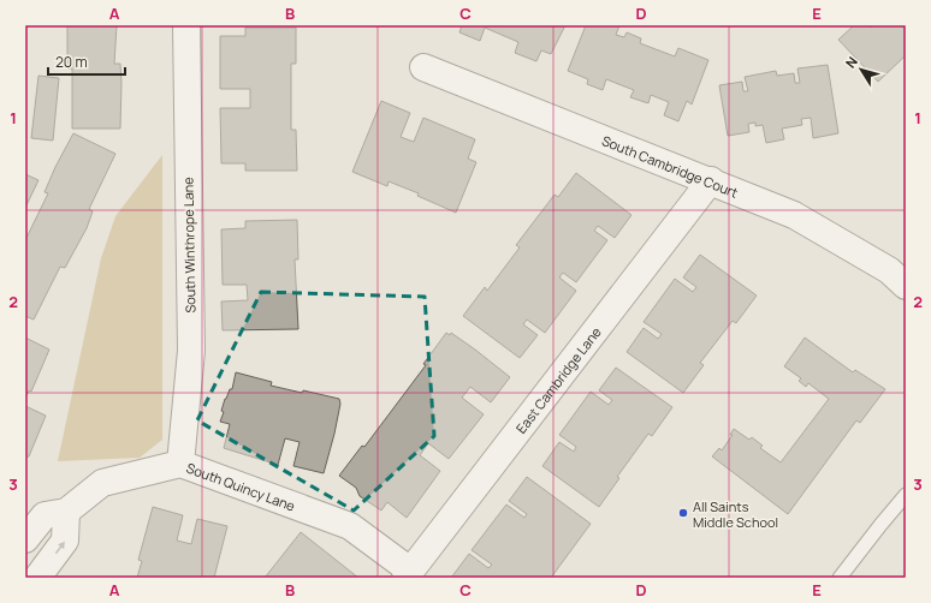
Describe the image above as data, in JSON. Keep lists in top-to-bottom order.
{
  "streets": {
    "street": [
      "South Cambridge Court",
      "South Winthrope Lane",
      "East Cambridge Lane",
      "South Quincy Lane"
    ]
  },
  "crossings": [
    ["South Cambridge Court", "East Cambridge Lane"],
    ["South Winthrope Lane", "South Quincy Lane"],
    ["East Cambridge Lane", "South Quincy Lane"]
  ],
  "places": ["All Saints Middle School"],
  "scale_bar": "20 m",
  "north": "top left",
  "grid": {
    "columns": [
      "A",
      "B",
      "C",
      "D",
      "E"
    ],
    "rows": ["1", "2", "3"]
  }
}
